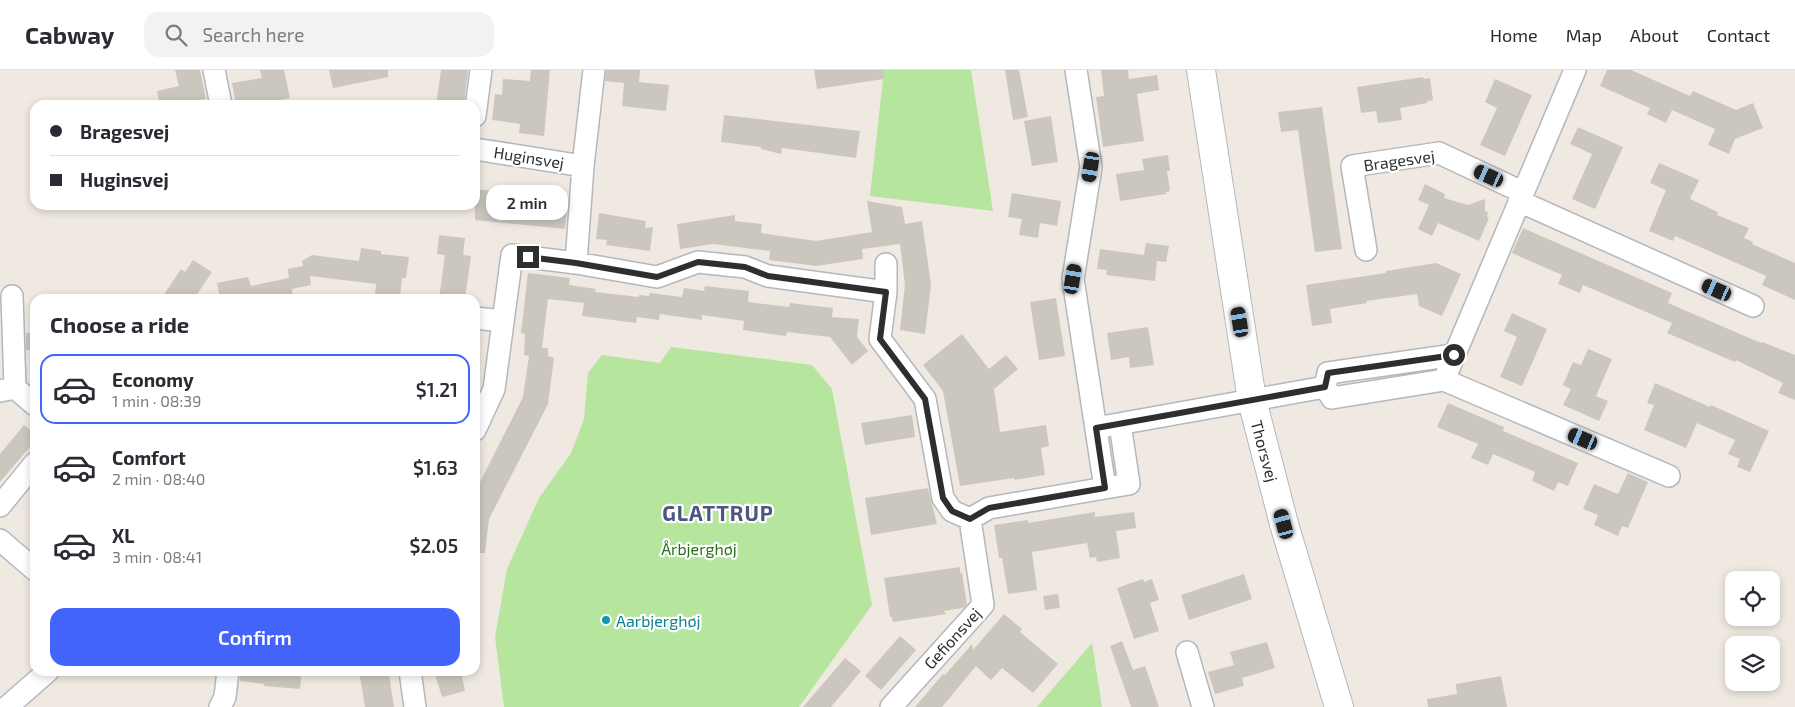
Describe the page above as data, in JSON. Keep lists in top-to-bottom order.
{
  "streets": {
    "street": [
      "Huginsvej",
      "Bragesvej",
      "Thorsvej",
      "Gefionsvej"
    ]
  },
  "districts": ["GLATTRUP"],
  "parks": ["Årbjerghøj"],
  "places": ["Aarbjerghøj"],
  "page": {
    "header": "Cabway",
    "search": "Search here",
    "nav": [
      "Home",
      "Map",
      "About",
      "Contact"
    ],
    "banner": ["Bragesvej", "Huginsvej"],
    "bubble": "2 min",
    "heading": "Choose a ride",
    "list": [
      {
        "name": "Economy",
        "note": "1 min · 08:39",
        "value": "$1.21"
      },
      {
        "name": "Comfort",
        "note": "2 min · 08:40",
        "value": "$1.63"
      },
      {
        "name": "XL",
        "note": "3 min · 08:41",
        "value": "$2.05"
      }
    ],
    "buttons": "Confirm"
  }
}
